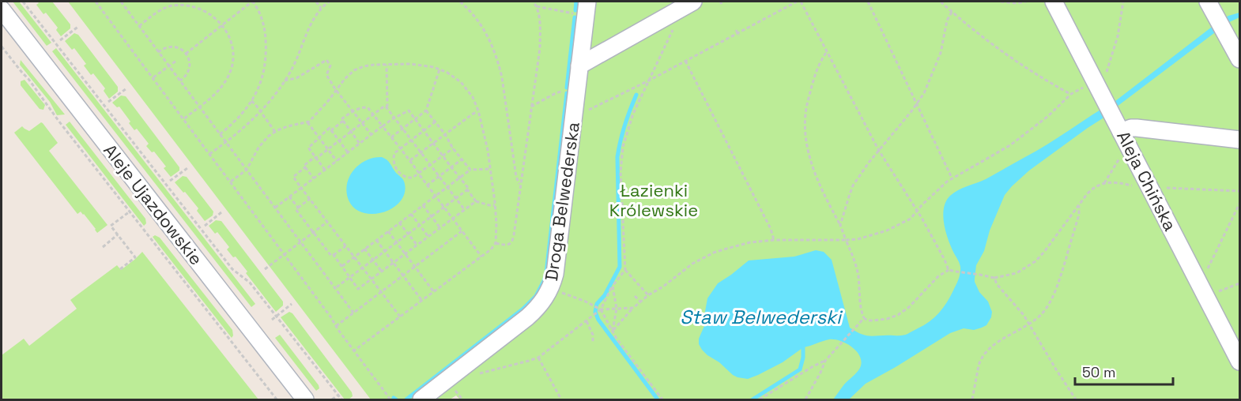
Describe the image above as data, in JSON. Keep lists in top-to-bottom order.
{
  "streets": {
    "street": ["Aleja Chińska", "Droga Belwederska", "Aleje Ujazdowskie"]
  },
  "water": ["Staw Belwederski"],
  "parks": ["Łazienki Królewskie"],
  "scale_bar": "50 m"
}
